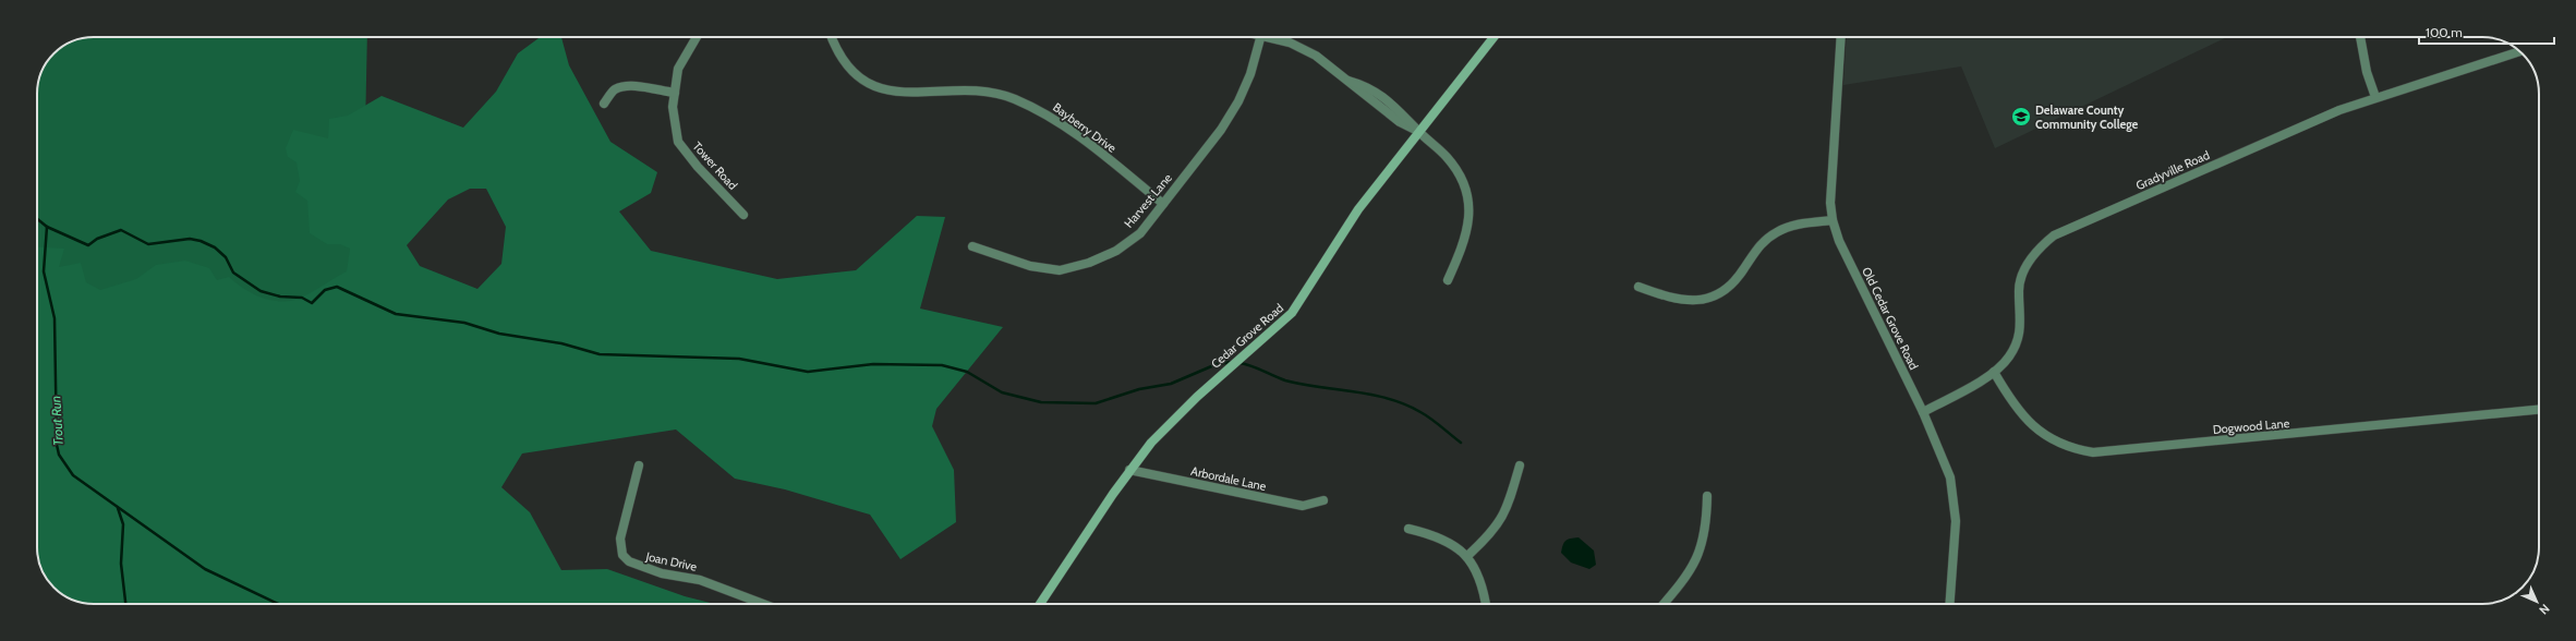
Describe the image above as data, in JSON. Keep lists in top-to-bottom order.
{
  "streets": {
    "street": [
      "Bayberry Drive",
      "Tower Road",
      "Gradyville Road",
      "Harvest Lane",
      "Old Cedar Grove Road",
      "Cedar Grove Road",
      "Dogwood Lane",
      "Arbordale Lane",
      "Joan Drive"
    ]
  },
  "crossings": [
    ["Bayberry Drive", "Harvest Lane"],
    ["Gradyville Road", "Old Cedar Grove Road"],
    ["Gradyville Road", "Dogwood Lane"],
    ["Cedar Grove Road", "Arbordale Lane"]
  ],
  "water": ["Trout Run"],
  "places": {
    "school or university": ["Delaware County Community College"]
  },
  "scale_bar": "100 m",
  "north": "bottom right"
}
